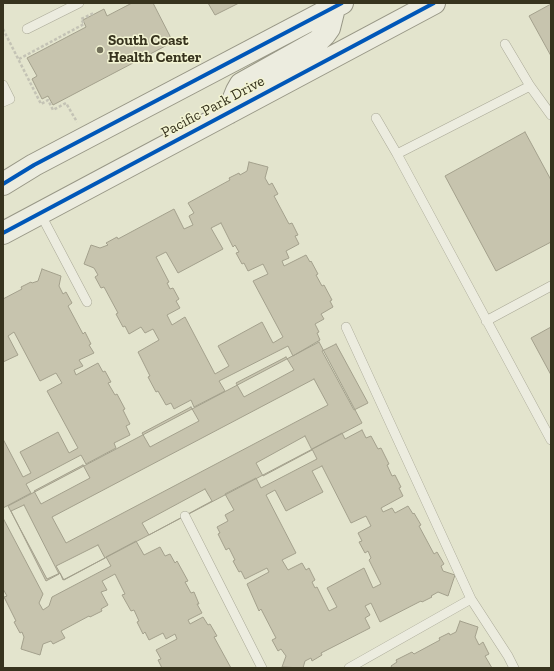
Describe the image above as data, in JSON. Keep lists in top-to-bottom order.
{
  "streets": {
    "main road": ["Pacific Park Drive"]
  },
  "places": ["South Coast Health Center"]
}
